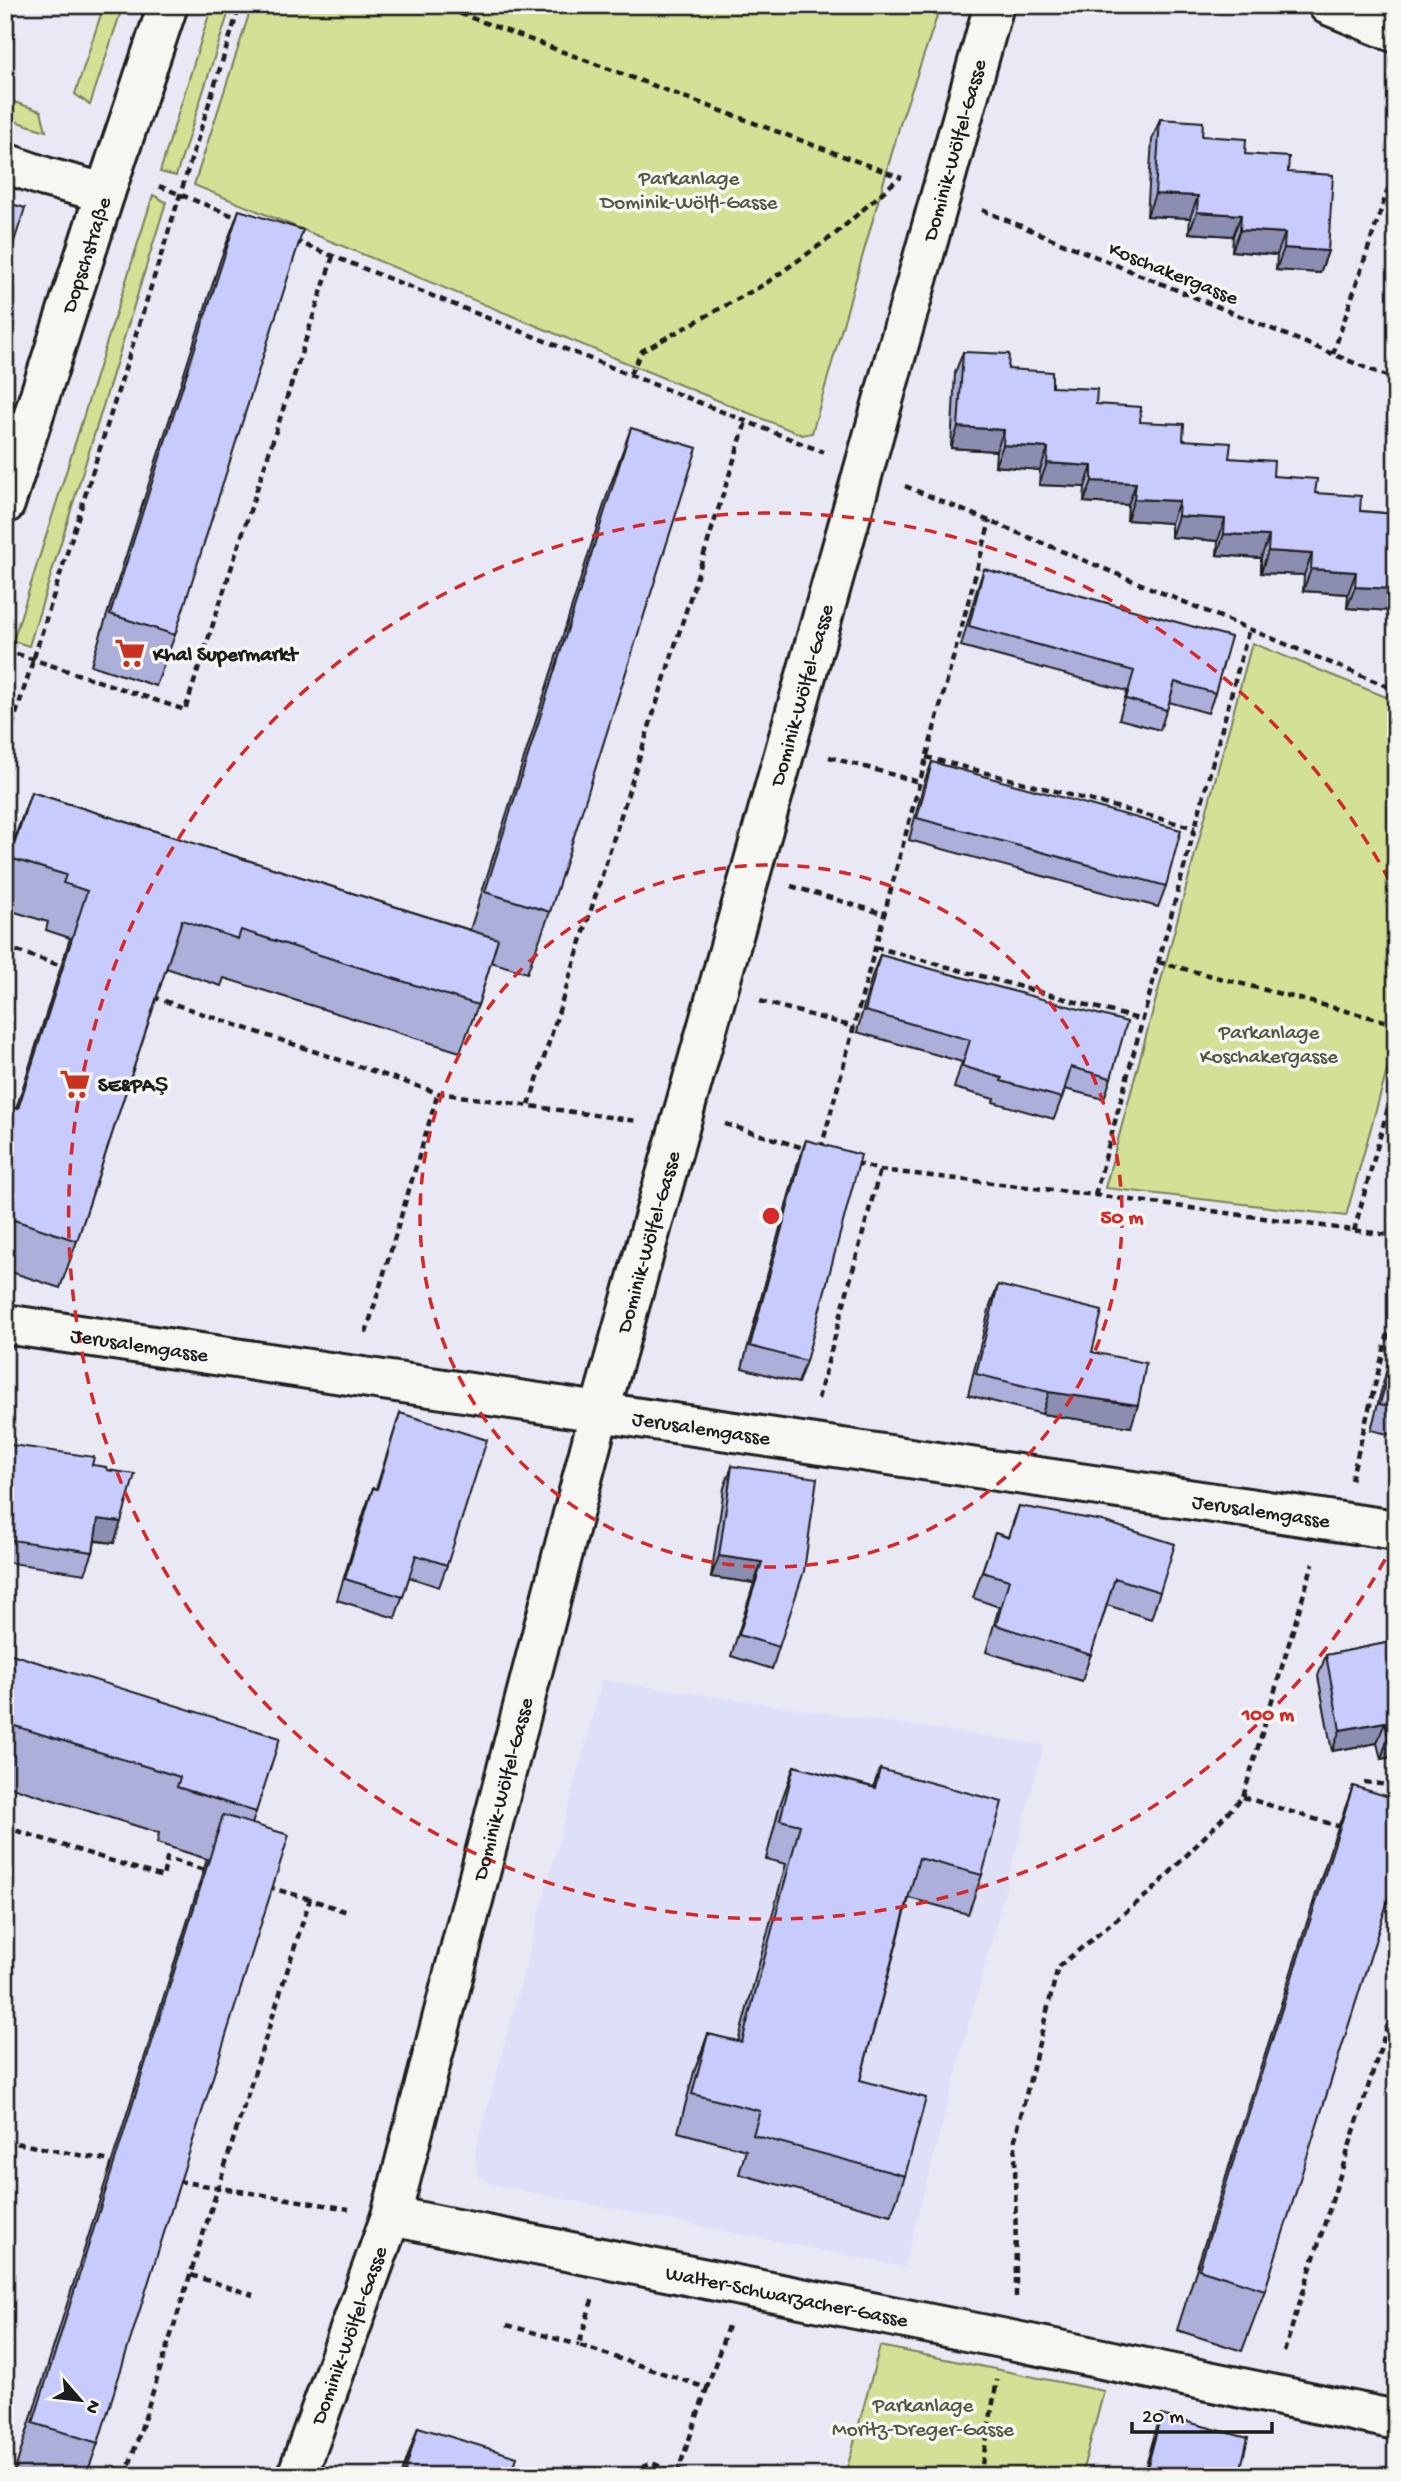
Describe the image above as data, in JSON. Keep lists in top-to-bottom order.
{
  "streets": {
    "street": [
      "Dominik-Wölfel-Gasse",
      "Dopschstraße",
      "Jerusalemgasse",
      "Walter-Schwarzacher-Gasse"
    ],
    "path": ["Koschakergasse"]
  },
  "crossings": [
    ["Dominik-Wölfel-Gasse", "Koschakergasse"],
    ["Dominik-Wölfel-Gasse", "Jerusalemgasse"],
    ["Dominik-Wölfel-Gasse", "Walter-Schwarzacher-Gasse"]
  ],
  "parks": ["Parkanlage Dominik-Wölfl-Gasse", "Parkanlage Koschakergasse", "Parkanlage Moritz-Dreger-Gasse"],
  "places": {
    "supermarket": ["Khal Supermarkt", "SE&PAŞ"]
  },
  "scale_bar": "20 m",
  "north": "bottom right",
  "rings": ["50 m", "100 m"]
}
